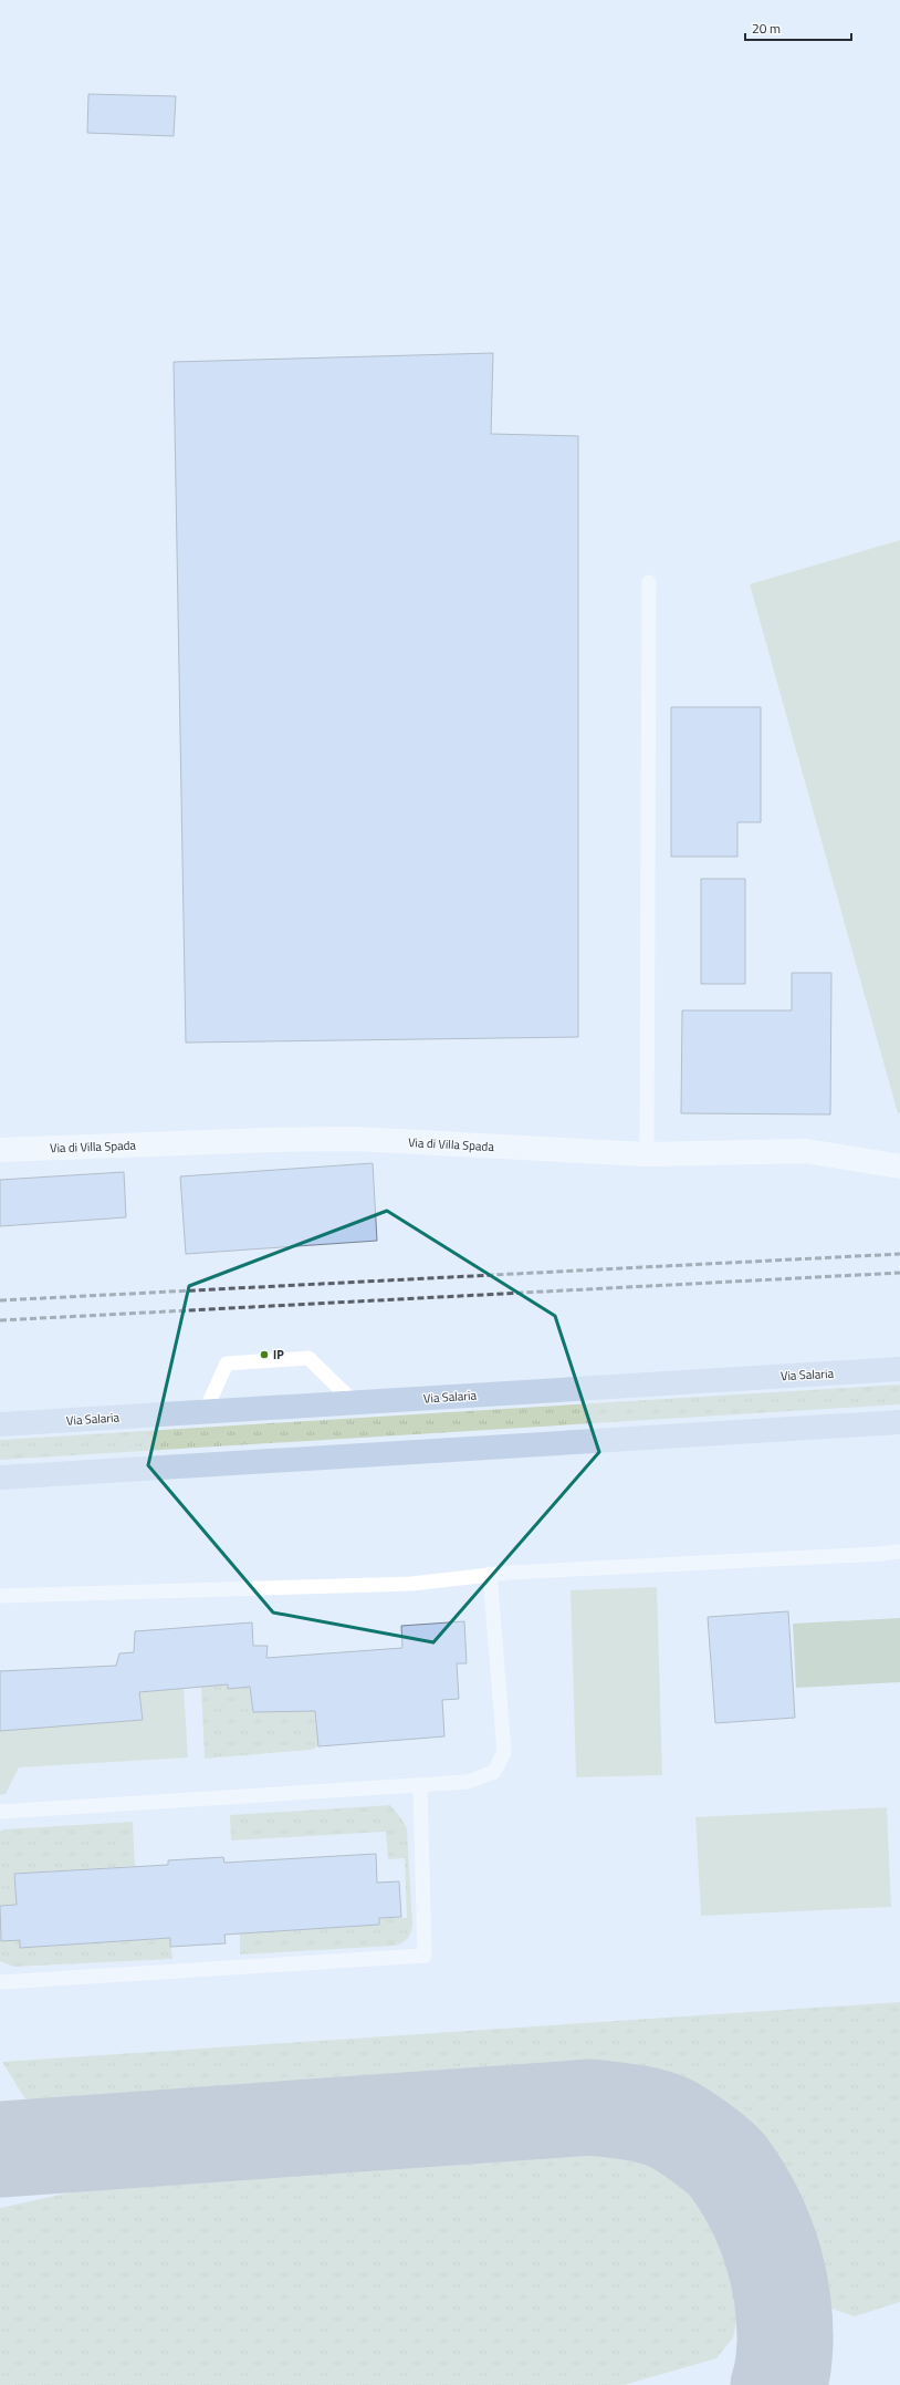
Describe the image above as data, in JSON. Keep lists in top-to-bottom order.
{
  "streets": {
    "main road": ["Via Salaria"],
    "street": ["Via di Villa Spada"]
  },
  "places": ["IP"],
  "scale_bar": "20 m"
}
